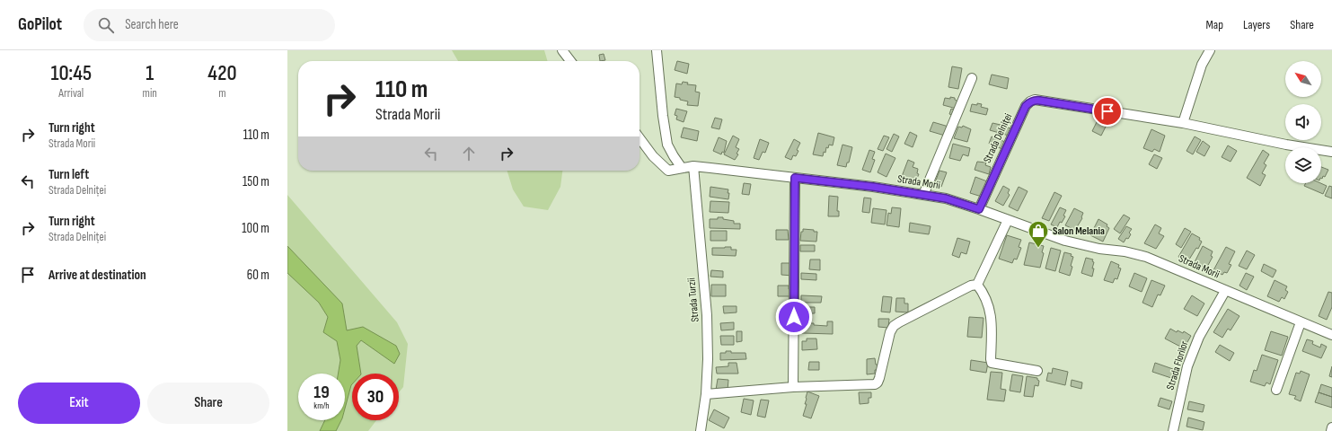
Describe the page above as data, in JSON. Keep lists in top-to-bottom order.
{
  "streets": {
    "street": [
      "Strada Delniței",
      "Strada Morii",
      "Strada Turzii",
      "Strada Florilor"
    ]
  },
  "crossings": [
    ["Strada Delniței", "Strada Morii"],
    ["Strada Morii", "Strada Turzii"],
    ["Strada Morii", "Strada Florilor"]
  ],
  "places": {
    "shop": ["Salon Melania"]
  },
  "north": "top left",
  "page": {
    "header": "GoPilot",
    "search": "Search here",
    "nav": ["Map", "Layers", "Share"],
    "eta": [
      "10:45",
      "Arrival",
      "1",
      "min",
      "420",
      "m"
    ],
    "turn": ["110 m", "Strada Morii"],
    "list": [
      {
        "name": "Turn right",
        "note": "Strada Morii",
        "value": "110 m"
      },
      {
        "name": "Turn left",
        "note": "Strada Delniței",
        "value": "150 m"
      },
      {
        "name": "Turn right",
        "note": "Strada Delniței",
        "value": "100 m"
      },
      {
        "name": "Arrive at destination",
        "value": "60 m"
      }
    ],
    "speed": "19 km/h",
    "limit": "30",
    "buttons": ["Exit", "Share"]
  }
}
